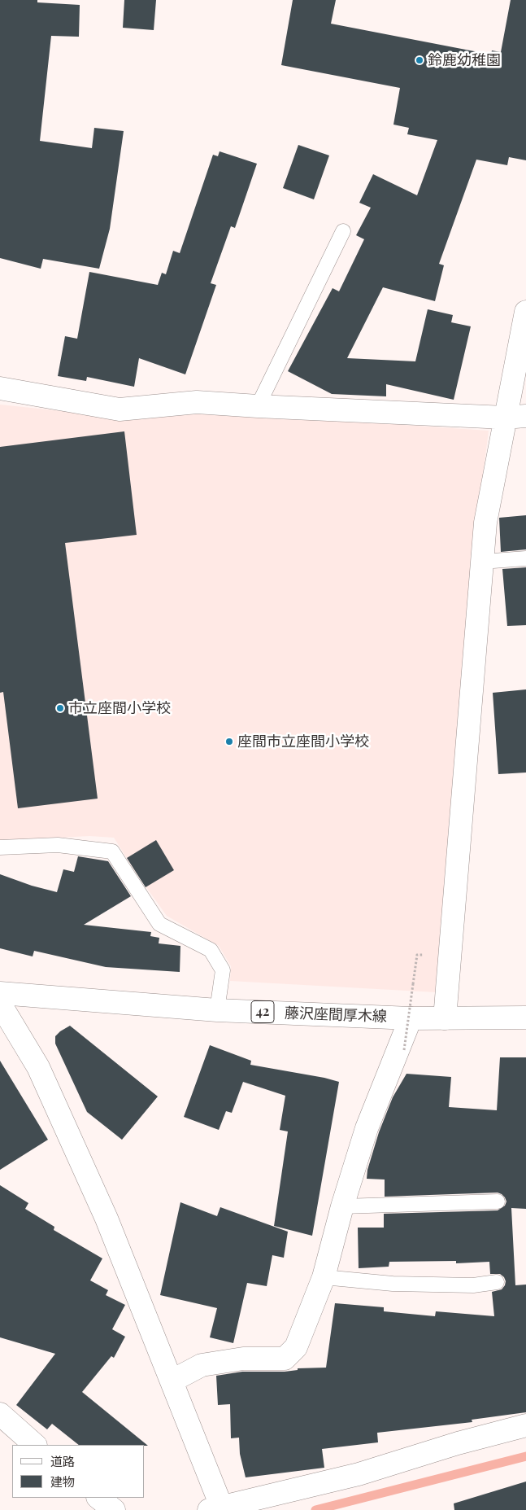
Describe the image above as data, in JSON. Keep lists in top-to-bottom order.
{
  "streets": {
    "street": ["42", "藤沢座間厚木線"]
  },
  "places": ["鈴鹿幼稚園", "市立座間小学校", "座間市立座間小学校"],
  "legend": ["道路", "建物"]
}
